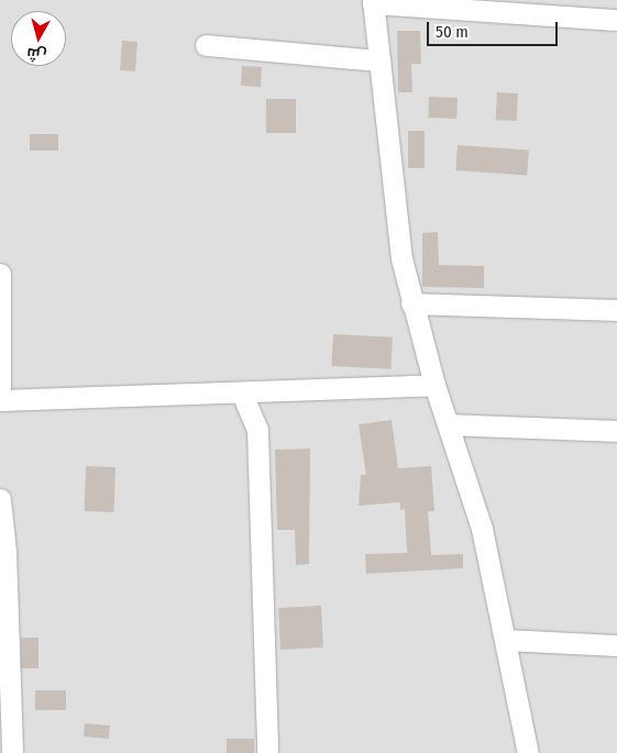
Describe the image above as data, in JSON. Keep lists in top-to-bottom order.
{
  "scale_bar": "50 m",
  "north": "bottom"
}
